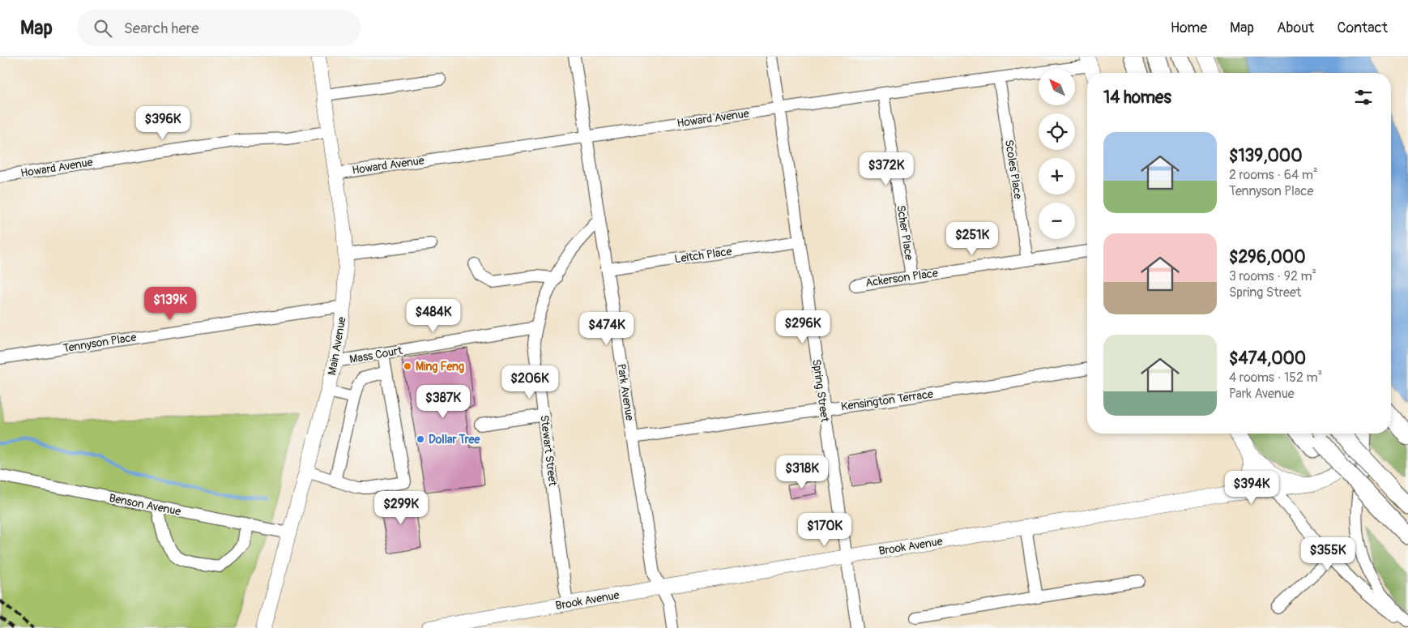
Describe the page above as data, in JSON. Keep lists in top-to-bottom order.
{
  "streets": {
    "main road": ["Main Avenue", "Brook Avenue"],
    "street": [
      "Howard Avenue",
      "Scoles Place",
      "Scher Place",
      "Leitch Place",
      "Ackerson Place",
      "Tennyson Place",
      "Mass Court",
      "Spring Street",
      "Park Avenue",
      "Kensington Terrace",
      "Stewart Street",
      "Benson Avenue"
    ]
  },
  "crossings": [
    ["Howard Avenue", "Scoles Place"],
    ["Howard Avenue", "Scher Place"],
    ["Howard Avenue", "Main Avenue"],
    ["Howard Avenue", "Spring Street"],
    ["Howard Avenue", "Park Avenue"],
    ["Scoles Place", "Ackerson Place"],
    ["Scher Place", "Ackerson Place"],
    ["Leitch Place", "Spring Street"],
    ["Leitch Place", "Park Avenue"],
    ["Tennyson Place", "Main Avenue"],
    ["Main Avenue", "Mass Court"],
    ["Main Avenue", "Benson Avenue"],
    ["Mass Court", "Stewart Street"],
    ["Spring Street", "Kensington Terrace"],
    ["Spring Street", "Brook Avenue"],
    ["Park Avenue", "Kensington Terrace"],
    ["Park Avenue", "Stewart Street"],
    ["Park Avenue", "Brook Avenue"],
    ["Stewart Street", "Brook Avenue"]
  ],
  "places": ["Ming Feng", "Dollar Tree"],
  "north": "top left",
  "page": {
    "header": "Map",
    "search": "Search here",
    "nav": [
      "Home",
      "Map",
      "About",
      "Contact"
    ],
    "map_buttons": ["+", "−"],
    "heading": "14 homes",
    "price": [
      "$396K",
      "$372K",
      "$251K",
      "$139K",
      "$484K",
      "$296K",
      "$474K",
      "$206K",
      "$387K",
      "$318K",
      "$394K",
      "$299K",
      "$170K",
      "$355K"
    ],
    "list": [
      {
        "name": "$139,000",
        "note": "2 rooms · 64 m² · Tennyson Place"
      },
      {
        "name": "$296,000",
        "note": "3 rooms · 92 m² · Spring Street"
      },
      {
        "name": "$474,000",
        "note": "4 rooms · 152 m² · Park Avenue"
      }
    ]
  }
}
